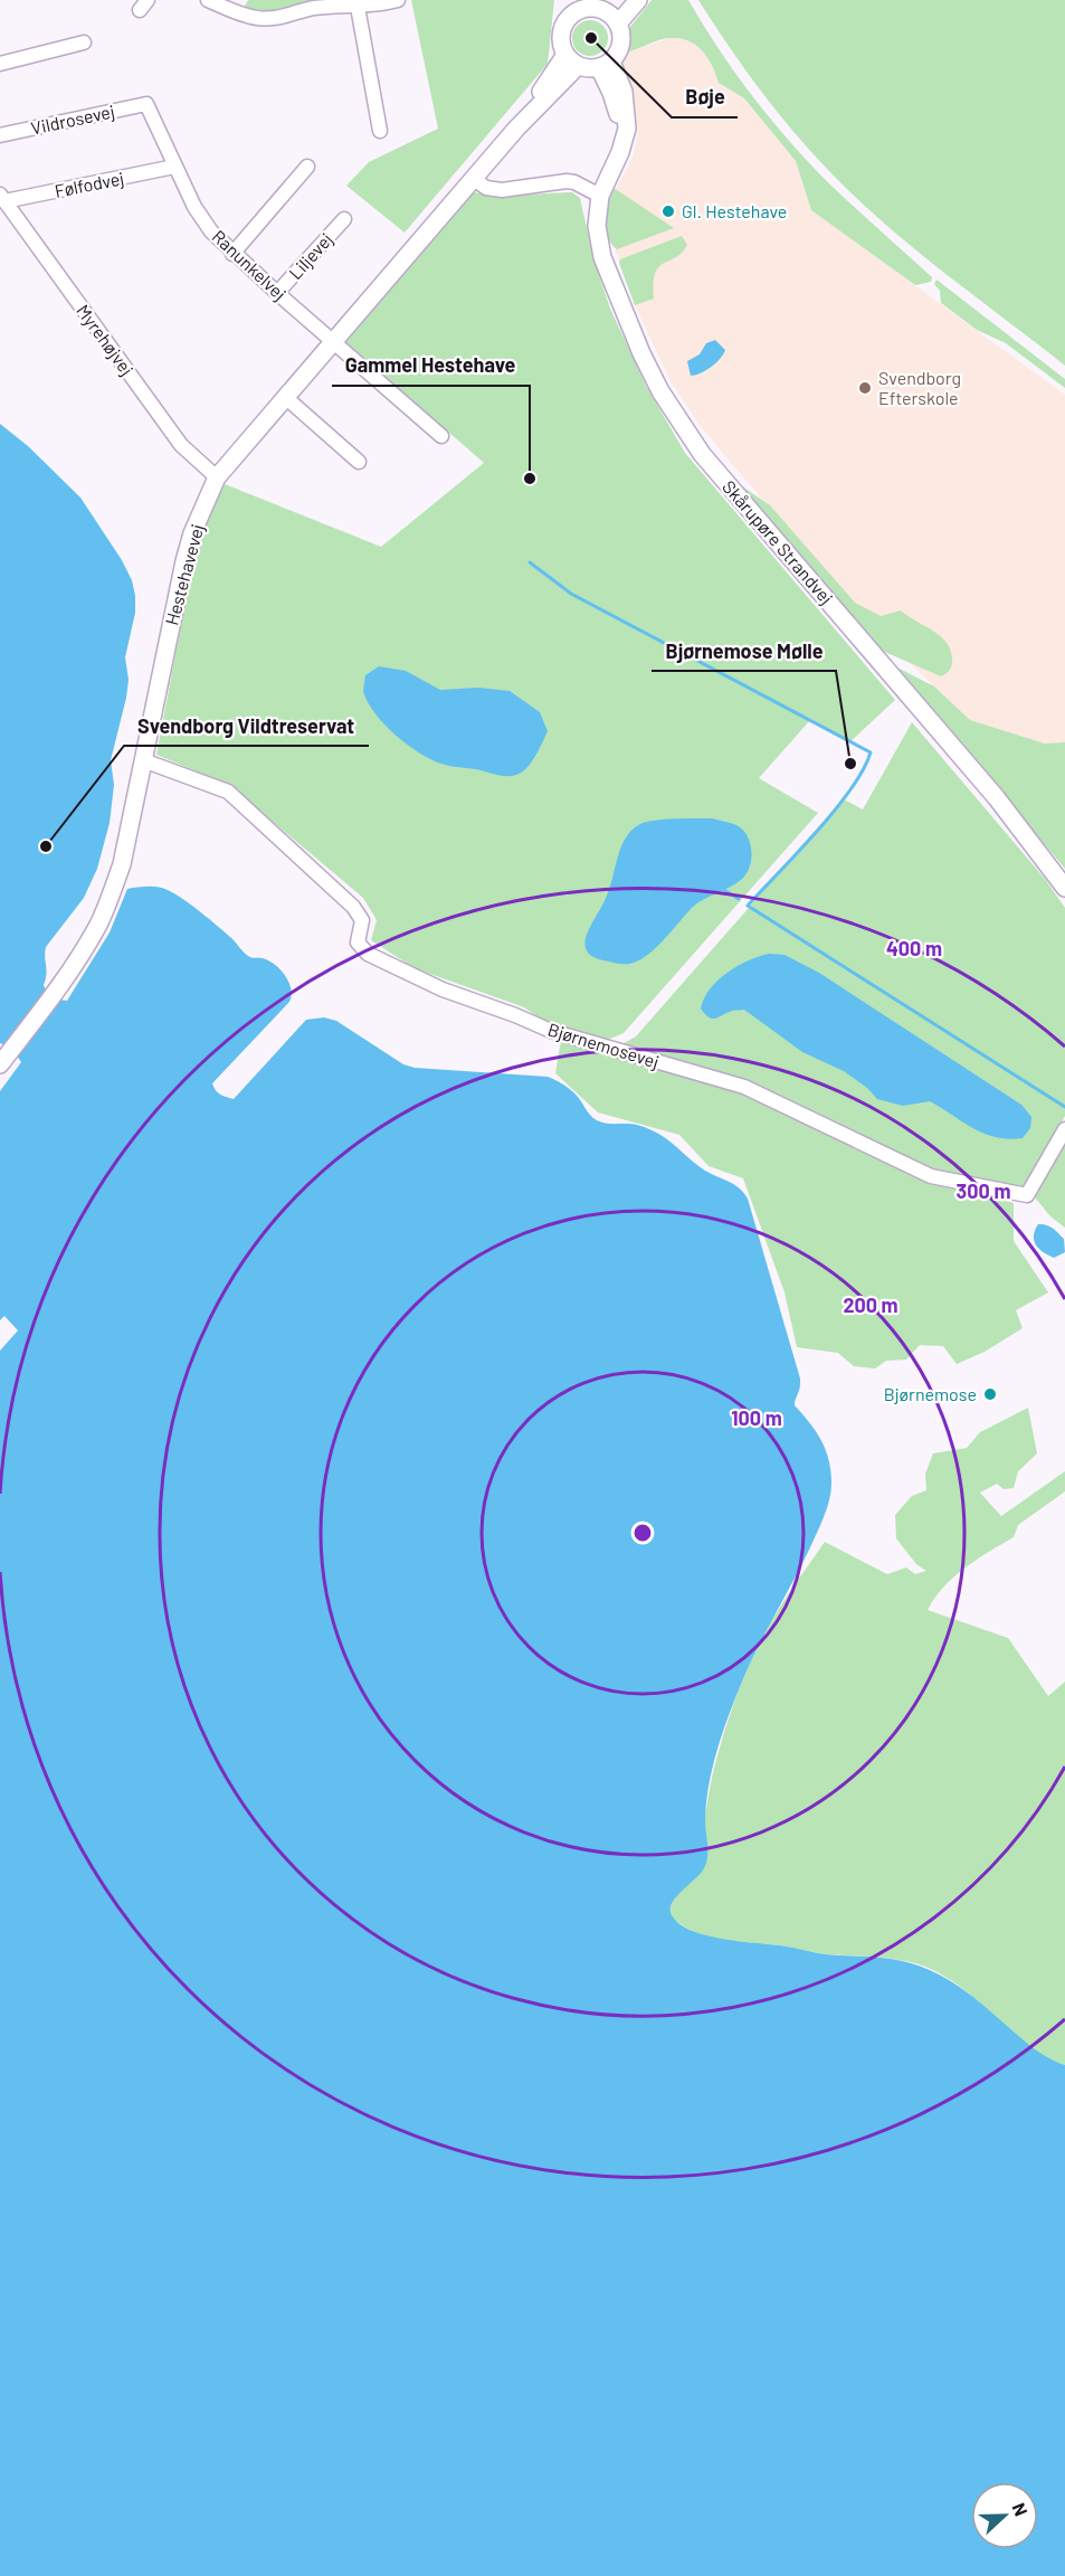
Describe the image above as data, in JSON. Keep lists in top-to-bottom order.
{
  "streets": {
    "street": [
      "Vildrosevej",
      "Følfodvej",
      "Liljevej",
      "Ranunkelvej",
      "Myrehøjvej",
      "Skårupøre Strandvej",
      "Hestehavevej",
      "Bjørnemosevej"
    ]
  },
  "crossings": [
    ["Vildrosevej", "Ranunkelvej"],
    ["Følfodvej", "Ranunkelvej"],
    ["Følfodvej", "Myrehøjvej"],
    ["Liljevej", "Ranunkelvej"],
    ["Ranunkelvej", "Hestehavevej"],
    ["Myrehøjvej", "Hestehavevej"],
    ["Skårupøre Strandvej", "Hestehavevej"],
    ["Hestehavevej", "Bjørnemosevej"]
  ],
  "places": [
    "Bøje",
    "Gl. Hestehave",
    "Svendborg Efterskole",
    "Gammel Hestehave",
    "Bjørnemose Mølle",
    "Svendborg Vildtreservat",
    "Bjørnemose"
  ],
  "north": "right",
  "rings": [
    "400 m",
    "300 m",
    "200 m",
    "100 m"
  ]
}
